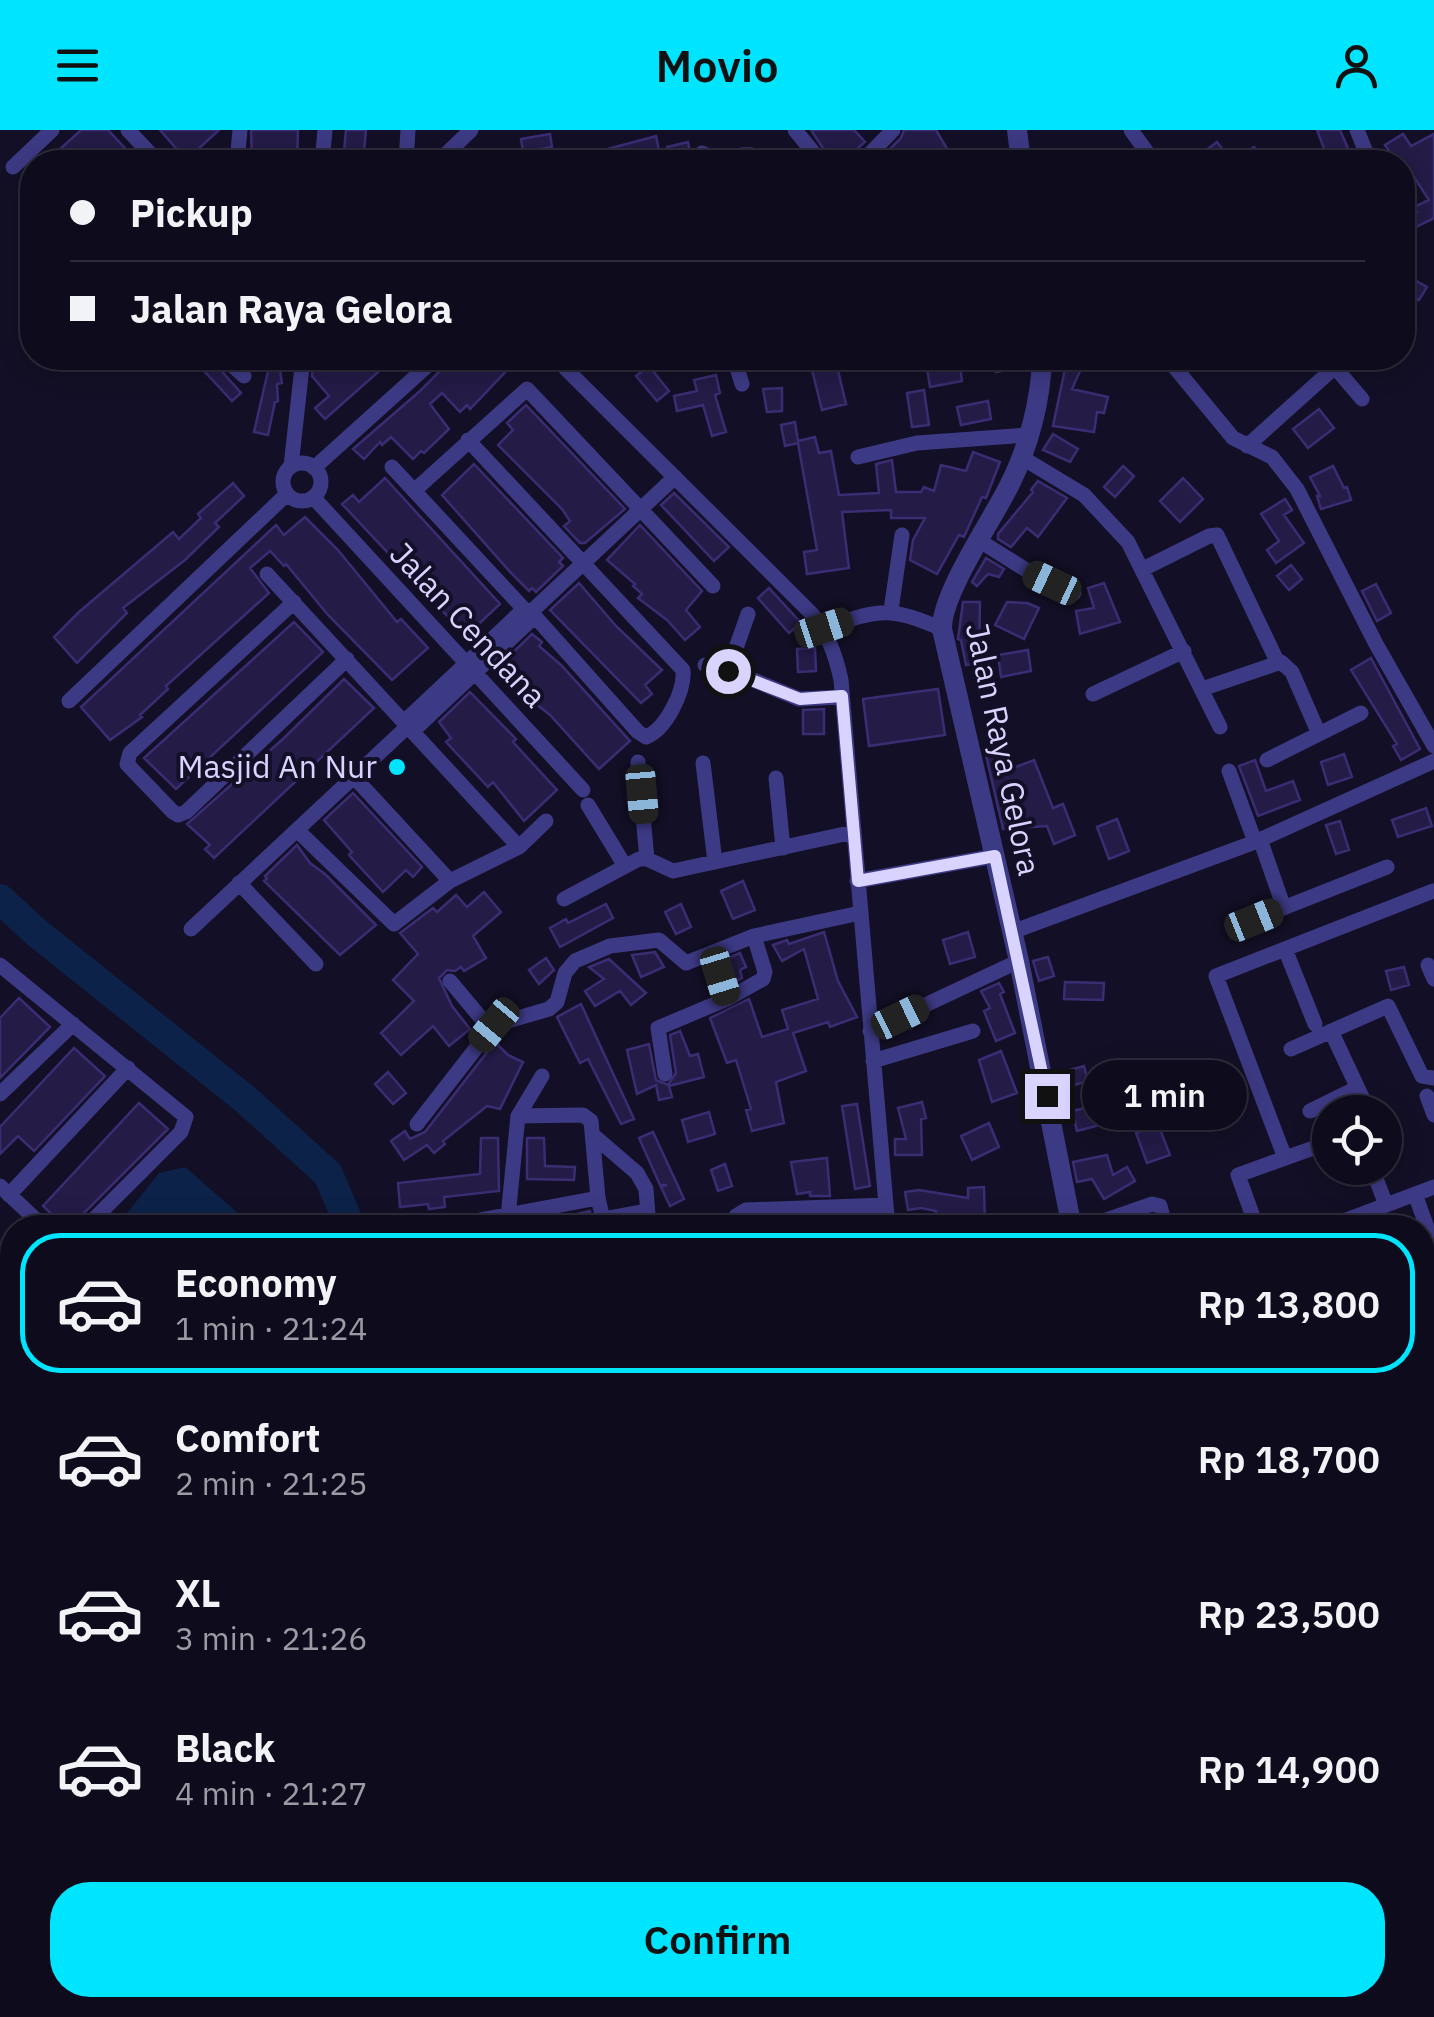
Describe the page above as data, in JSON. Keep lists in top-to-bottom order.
{
  "streets": {
    "street": ["Jalan Cendana", "Jalan Raya Gelora"]
  },
  "places": ["Masjid An Nur"],
  "page": {
    "header": "Movio",
    "banner": ["Pickup", "Jalan Raya Gelora"],
    "bubble": "1 min",
    "list": [
      {
        "name": "Economy",
        "note": "1 min · 21:24",
        "value": "Rp 13,800"
      },
      {
        "name": "Comfort",
        "note": "2 min · 21:25",
        "value": "Rp 18,700"
      },
      {
        "name": "XL",
        "note": "3 min · 21:26",
        "value": "Rp 23,500"
      },
      {
        "name": "Black",
        "note": "4 min · 21:27",
        "value": "Rp 14,900"
      }
    ],
    "buttons": "Confirm"
  }
}
